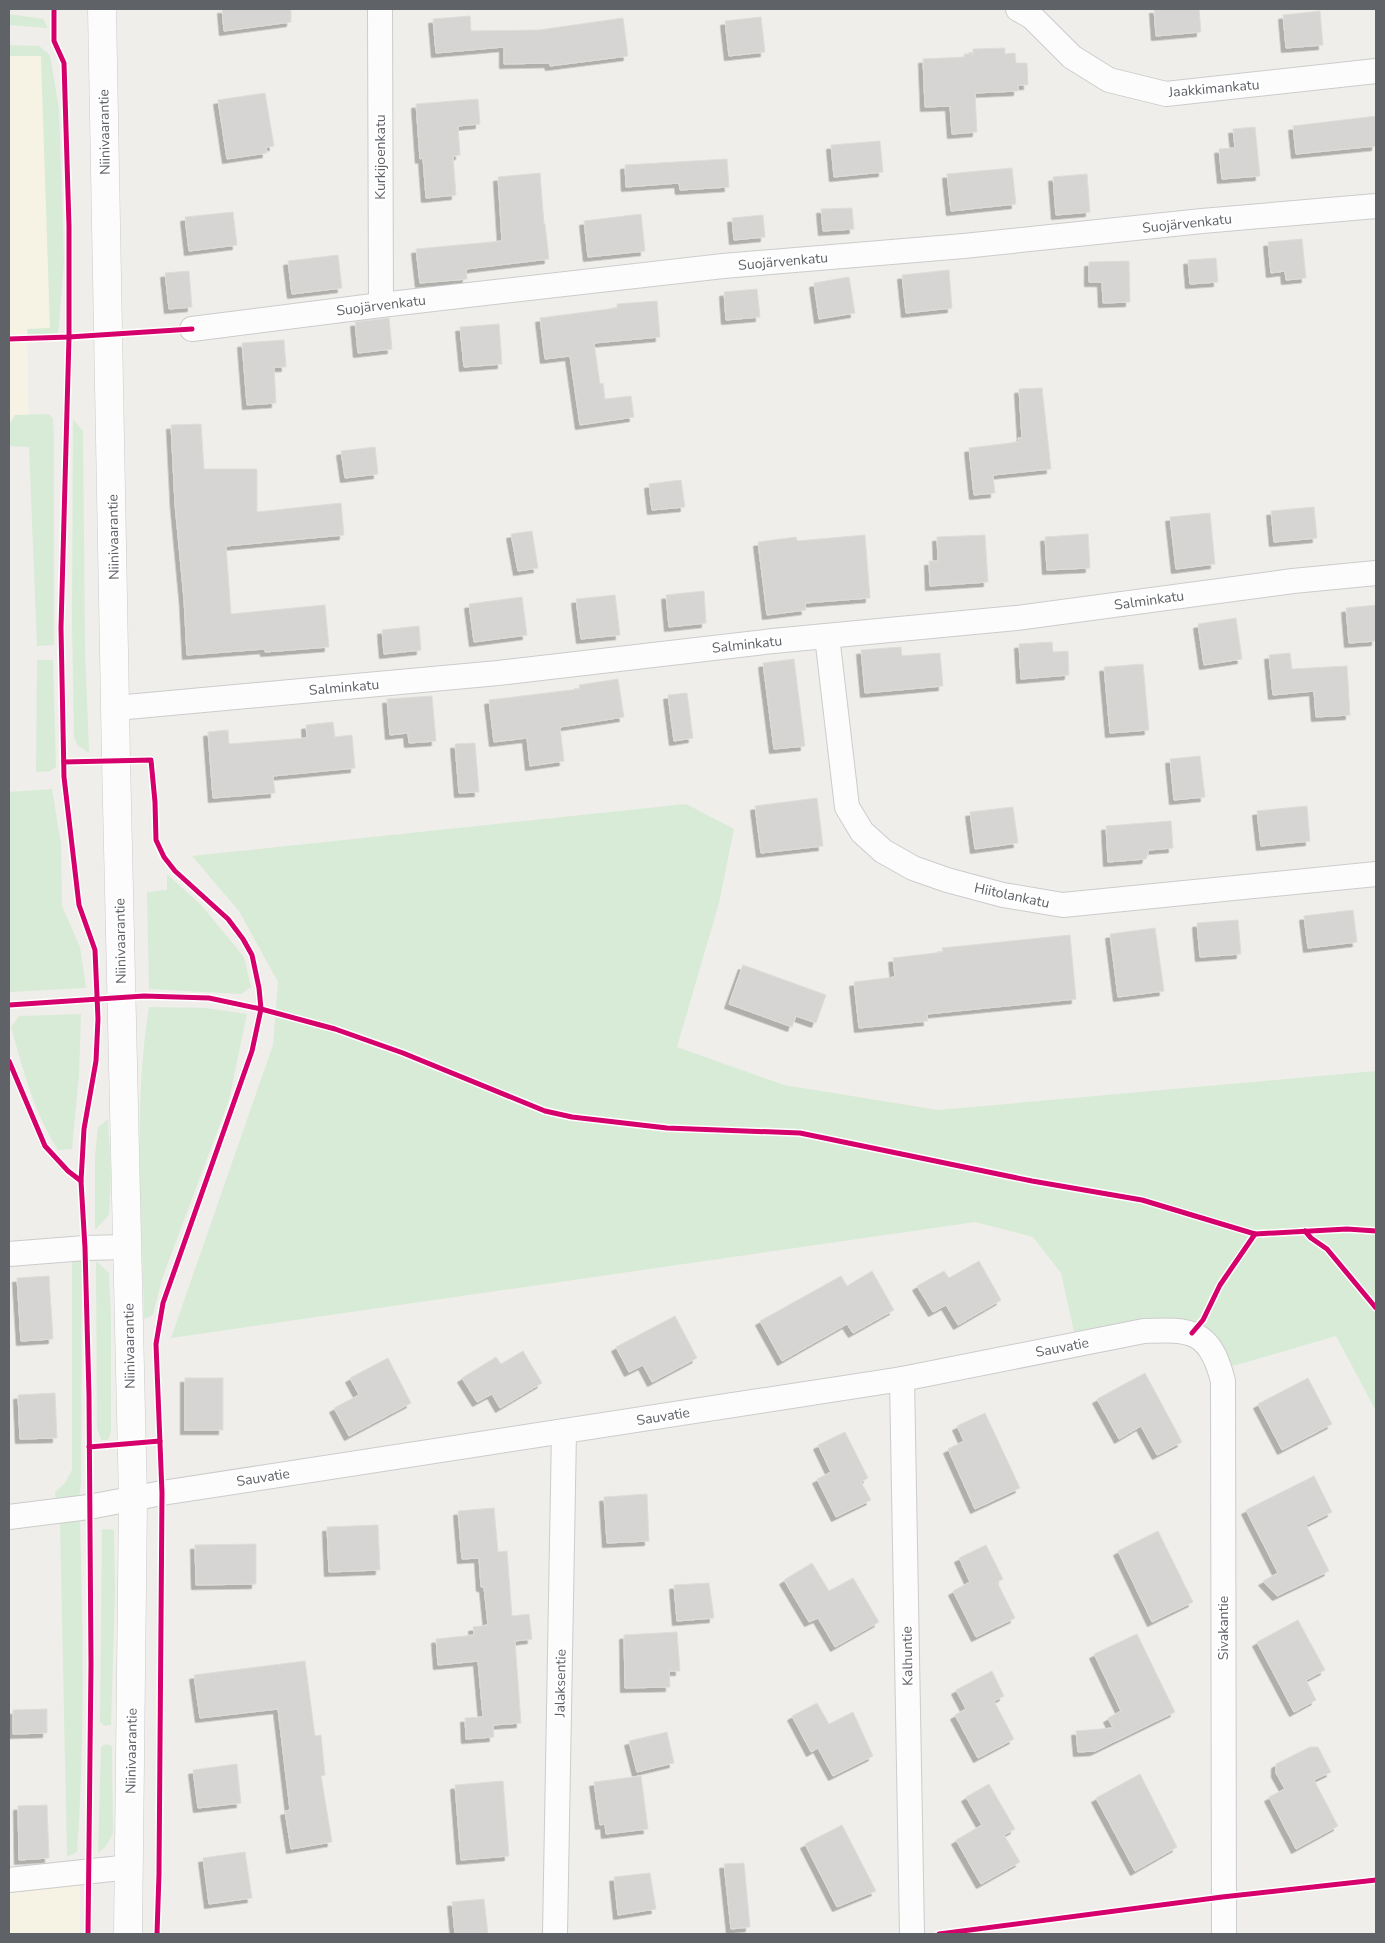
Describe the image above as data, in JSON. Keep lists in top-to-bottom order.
{
  "streets": {
    "main road": ["Niinivaarantie"],
    "street": [
      "Jaakkimankatu",
      "Kurkijoenkatu",
      "Suojärvenkatu",
      "Salminkatu",
      "Hiitolankatu",
      "Sauvatie",
      "Sivakantie",
      "Kalhuntie",
      "Jalaksentie"
    ]
  },
  "crossings": [
    ["Niinivaarantie", "Salminkatu"],
    ["Niinivaarantie", "Sauvatie"],
    ["Kurkijoenkatu", "Suojärvenkatu"],
    ["Salminkatu", "Hiitolankatu"],
    ["Sauvatie", "Sivakantie"],
    ["Sauvatie", "Kalhuntie"],
    ["Sauvatie", "Jalaksentie"]
  ]
}
